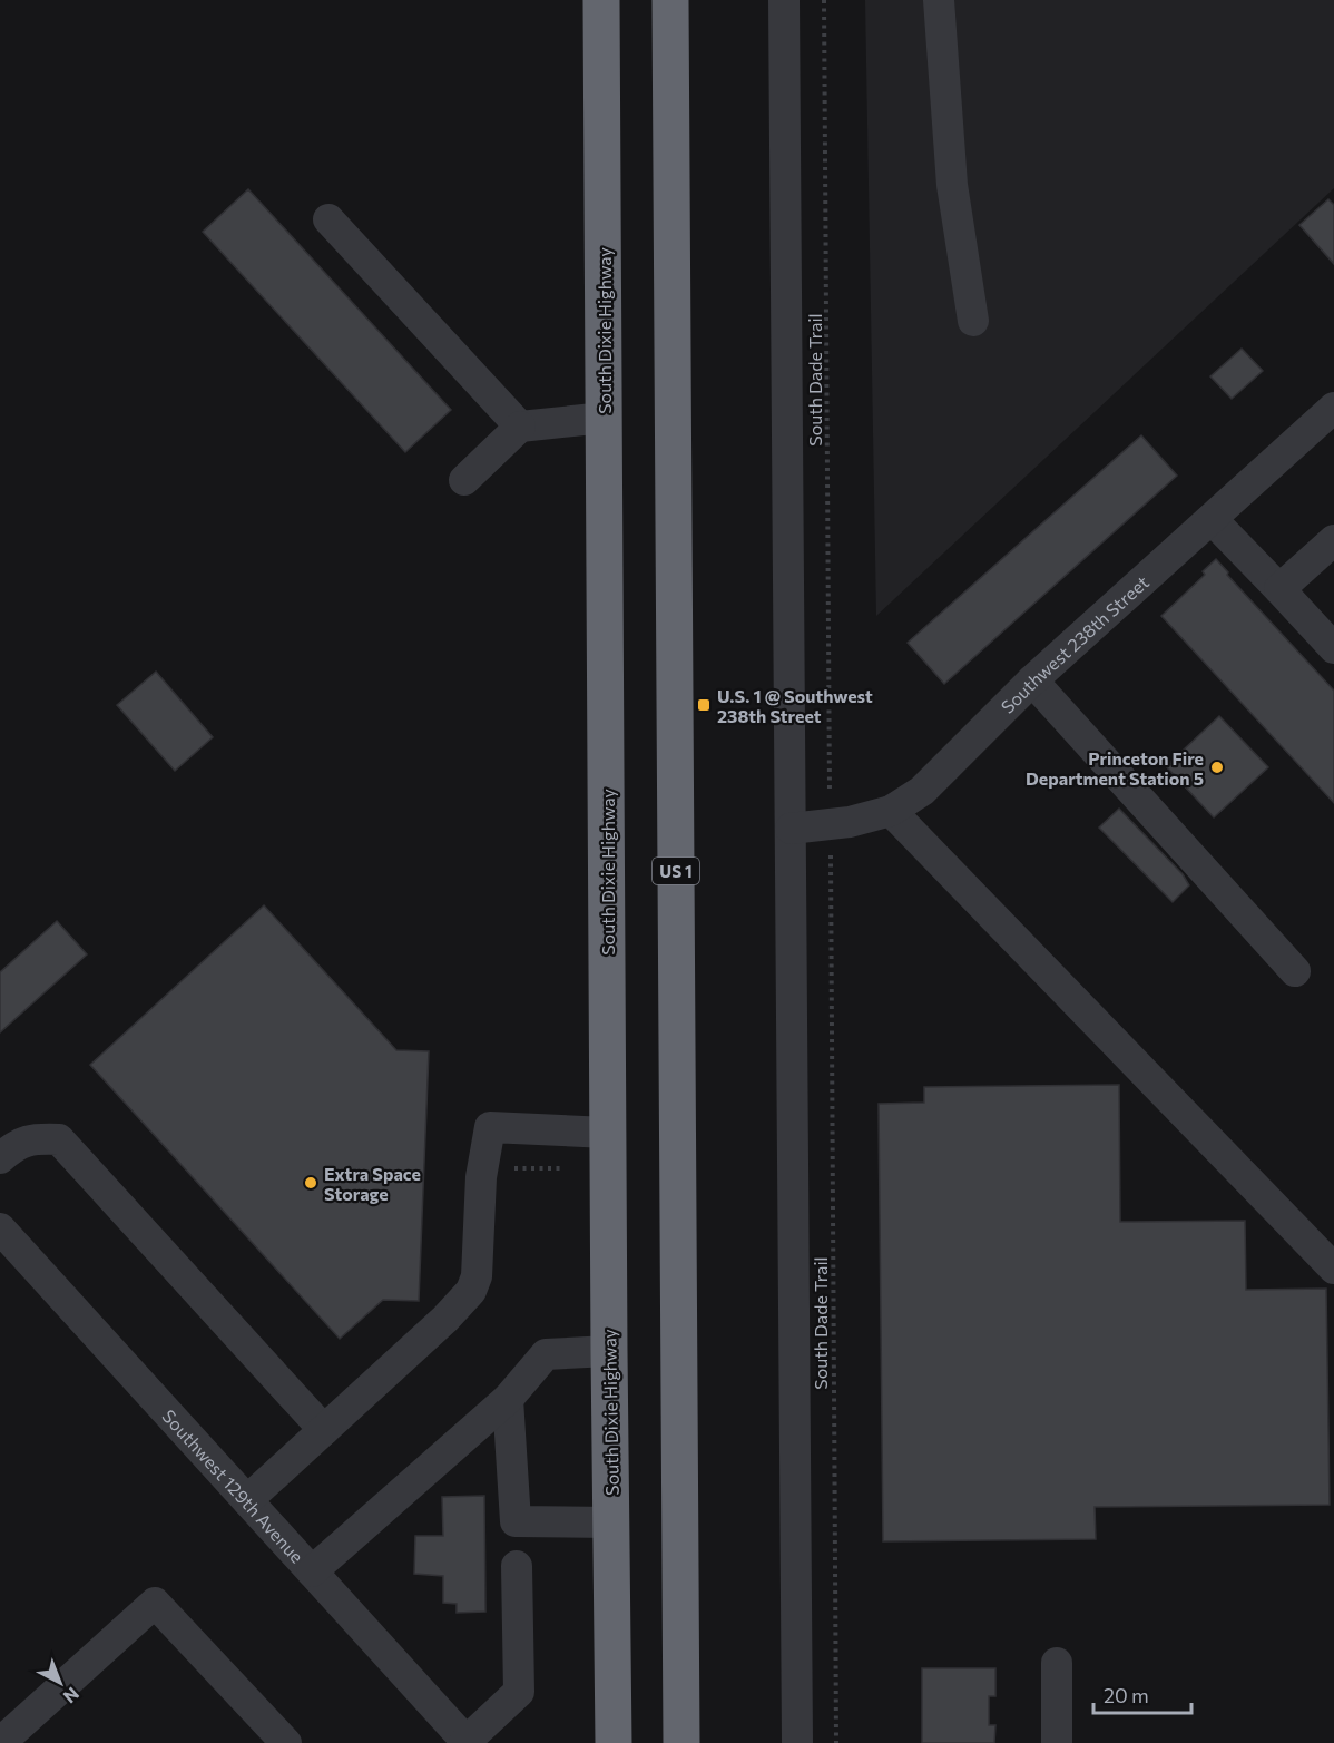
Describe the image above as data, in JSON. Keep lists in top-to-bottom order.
{
  "streets": {
    "highway": ["South Dixie Highway", "US 1"],
    "street": ["Southwest 238th Street", "Southwest 129th Avenue"],
    "path": ["South Dade Trail"]
  },
  "places": {
    "transit": ["U.S. 1 @ Southwest 238th Street"],
    "other": ["Princeton Fire Department Station 5", "Extra Space Storage"]
  },
  "scale_bar": "20 m",
  "north": "bottom right"
}
